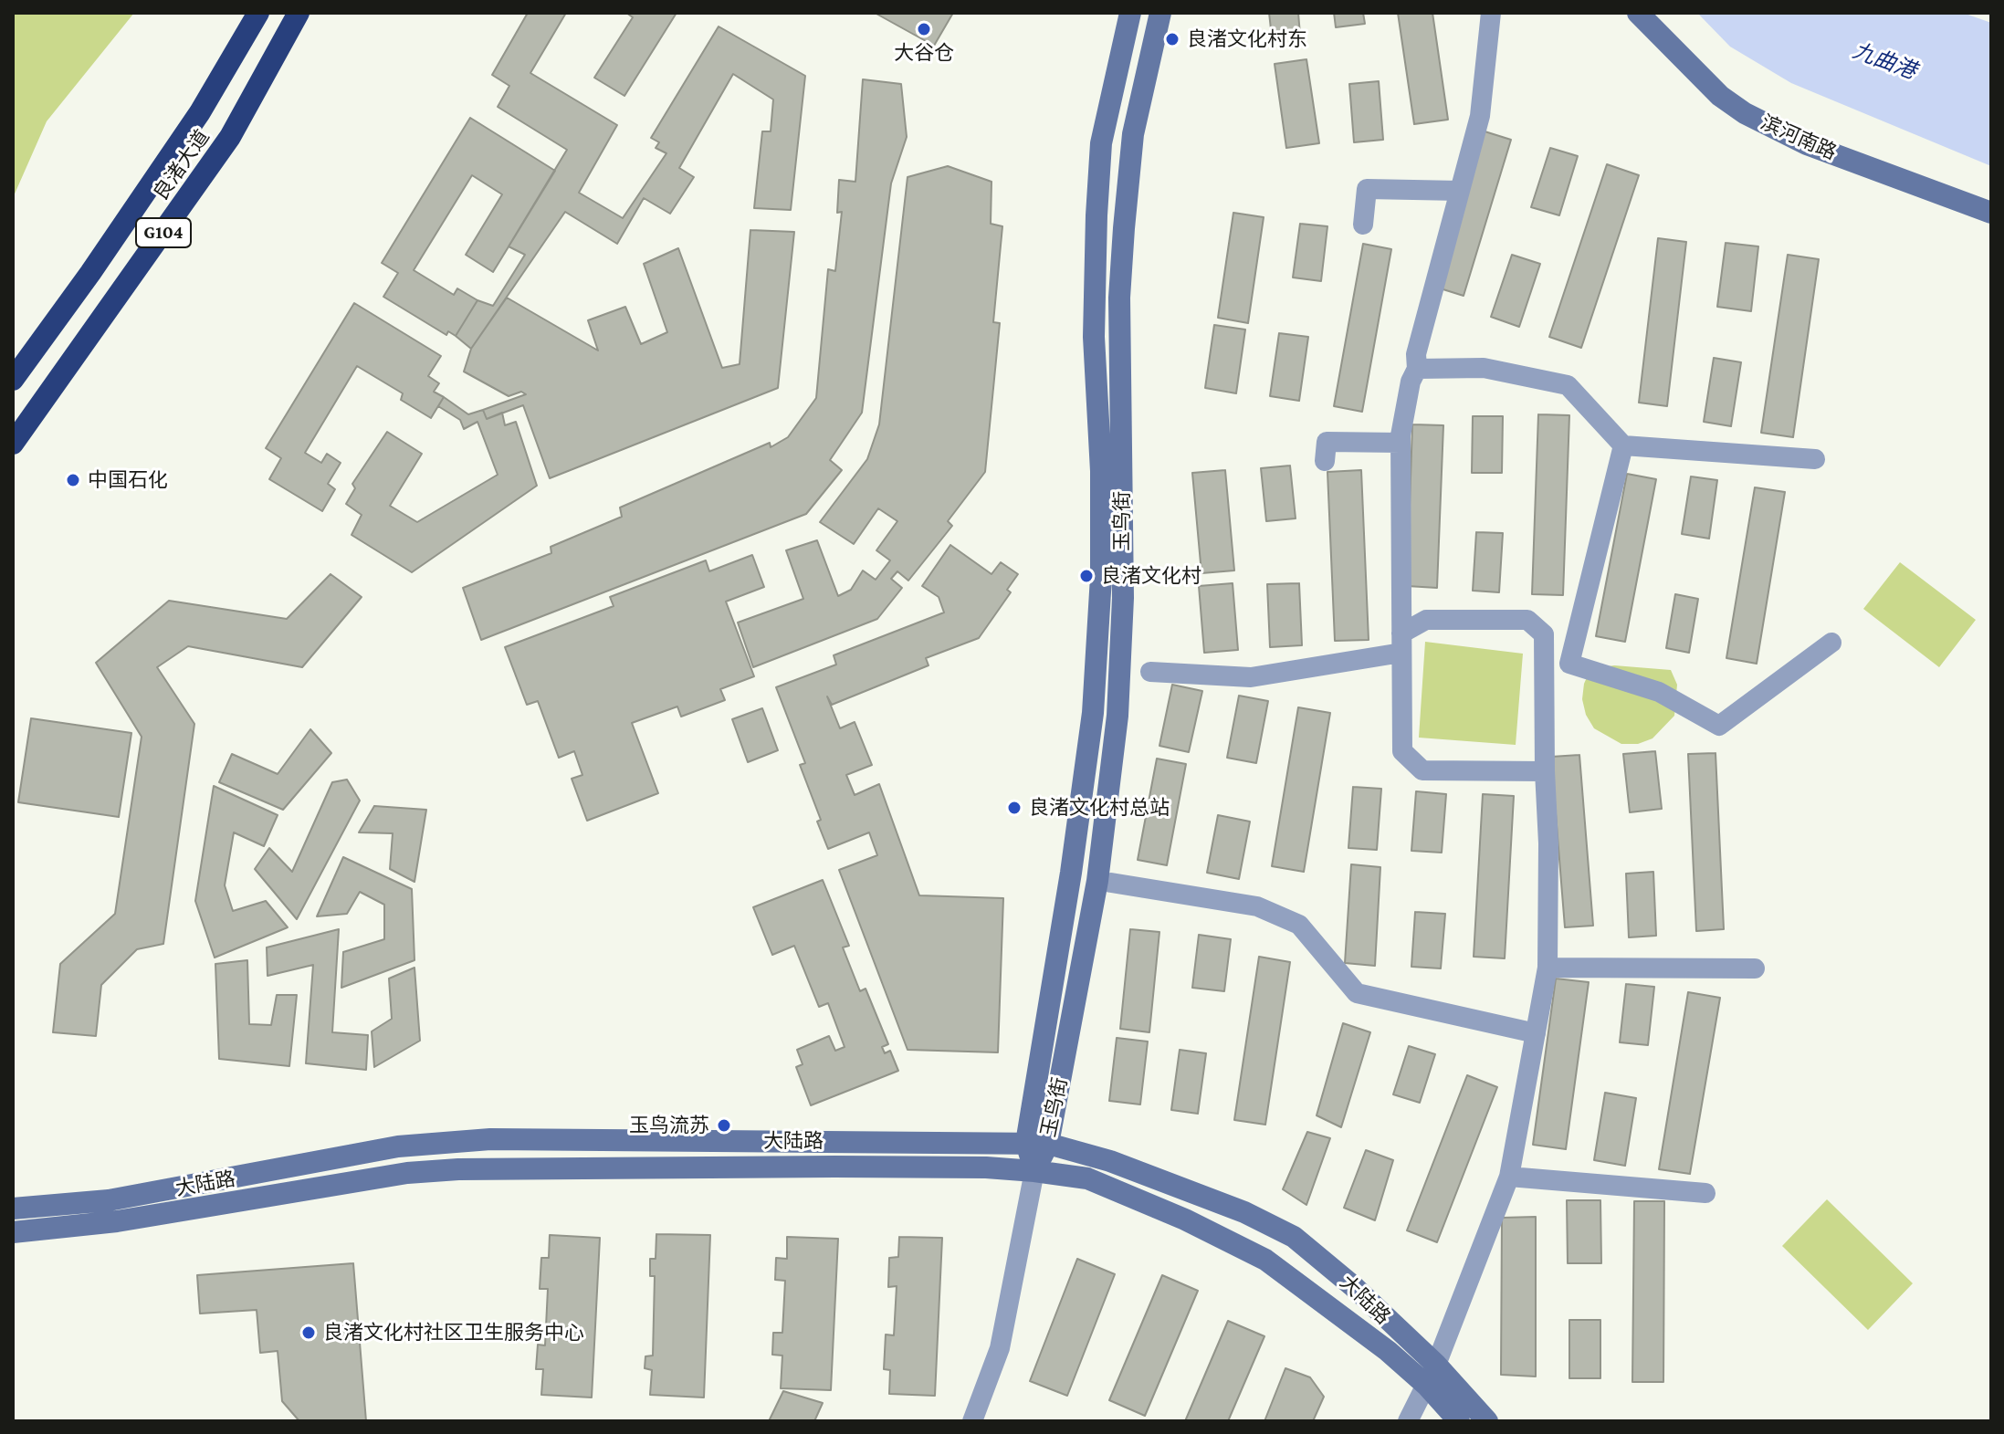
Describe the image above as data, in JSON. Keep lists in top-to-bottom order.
{
  "streets": {
    "highway": ["良渚大道", "G104"],
    "main road": ["滨河南路", "玉鸟街", "大陆路"]
  },
  "crossings": [
    ["玉鸟街", "大陆路"]
  ],
  "water": ["九曲港"],
  "places": [
    "大谷仓",
    "良渚文化村东",
    "中国石化",
    "良渚文化村",
    "良渚文化村总站",
    "玉鸟流苏",
    "良渚文化村社区卫生服务中心"
  ]
}
